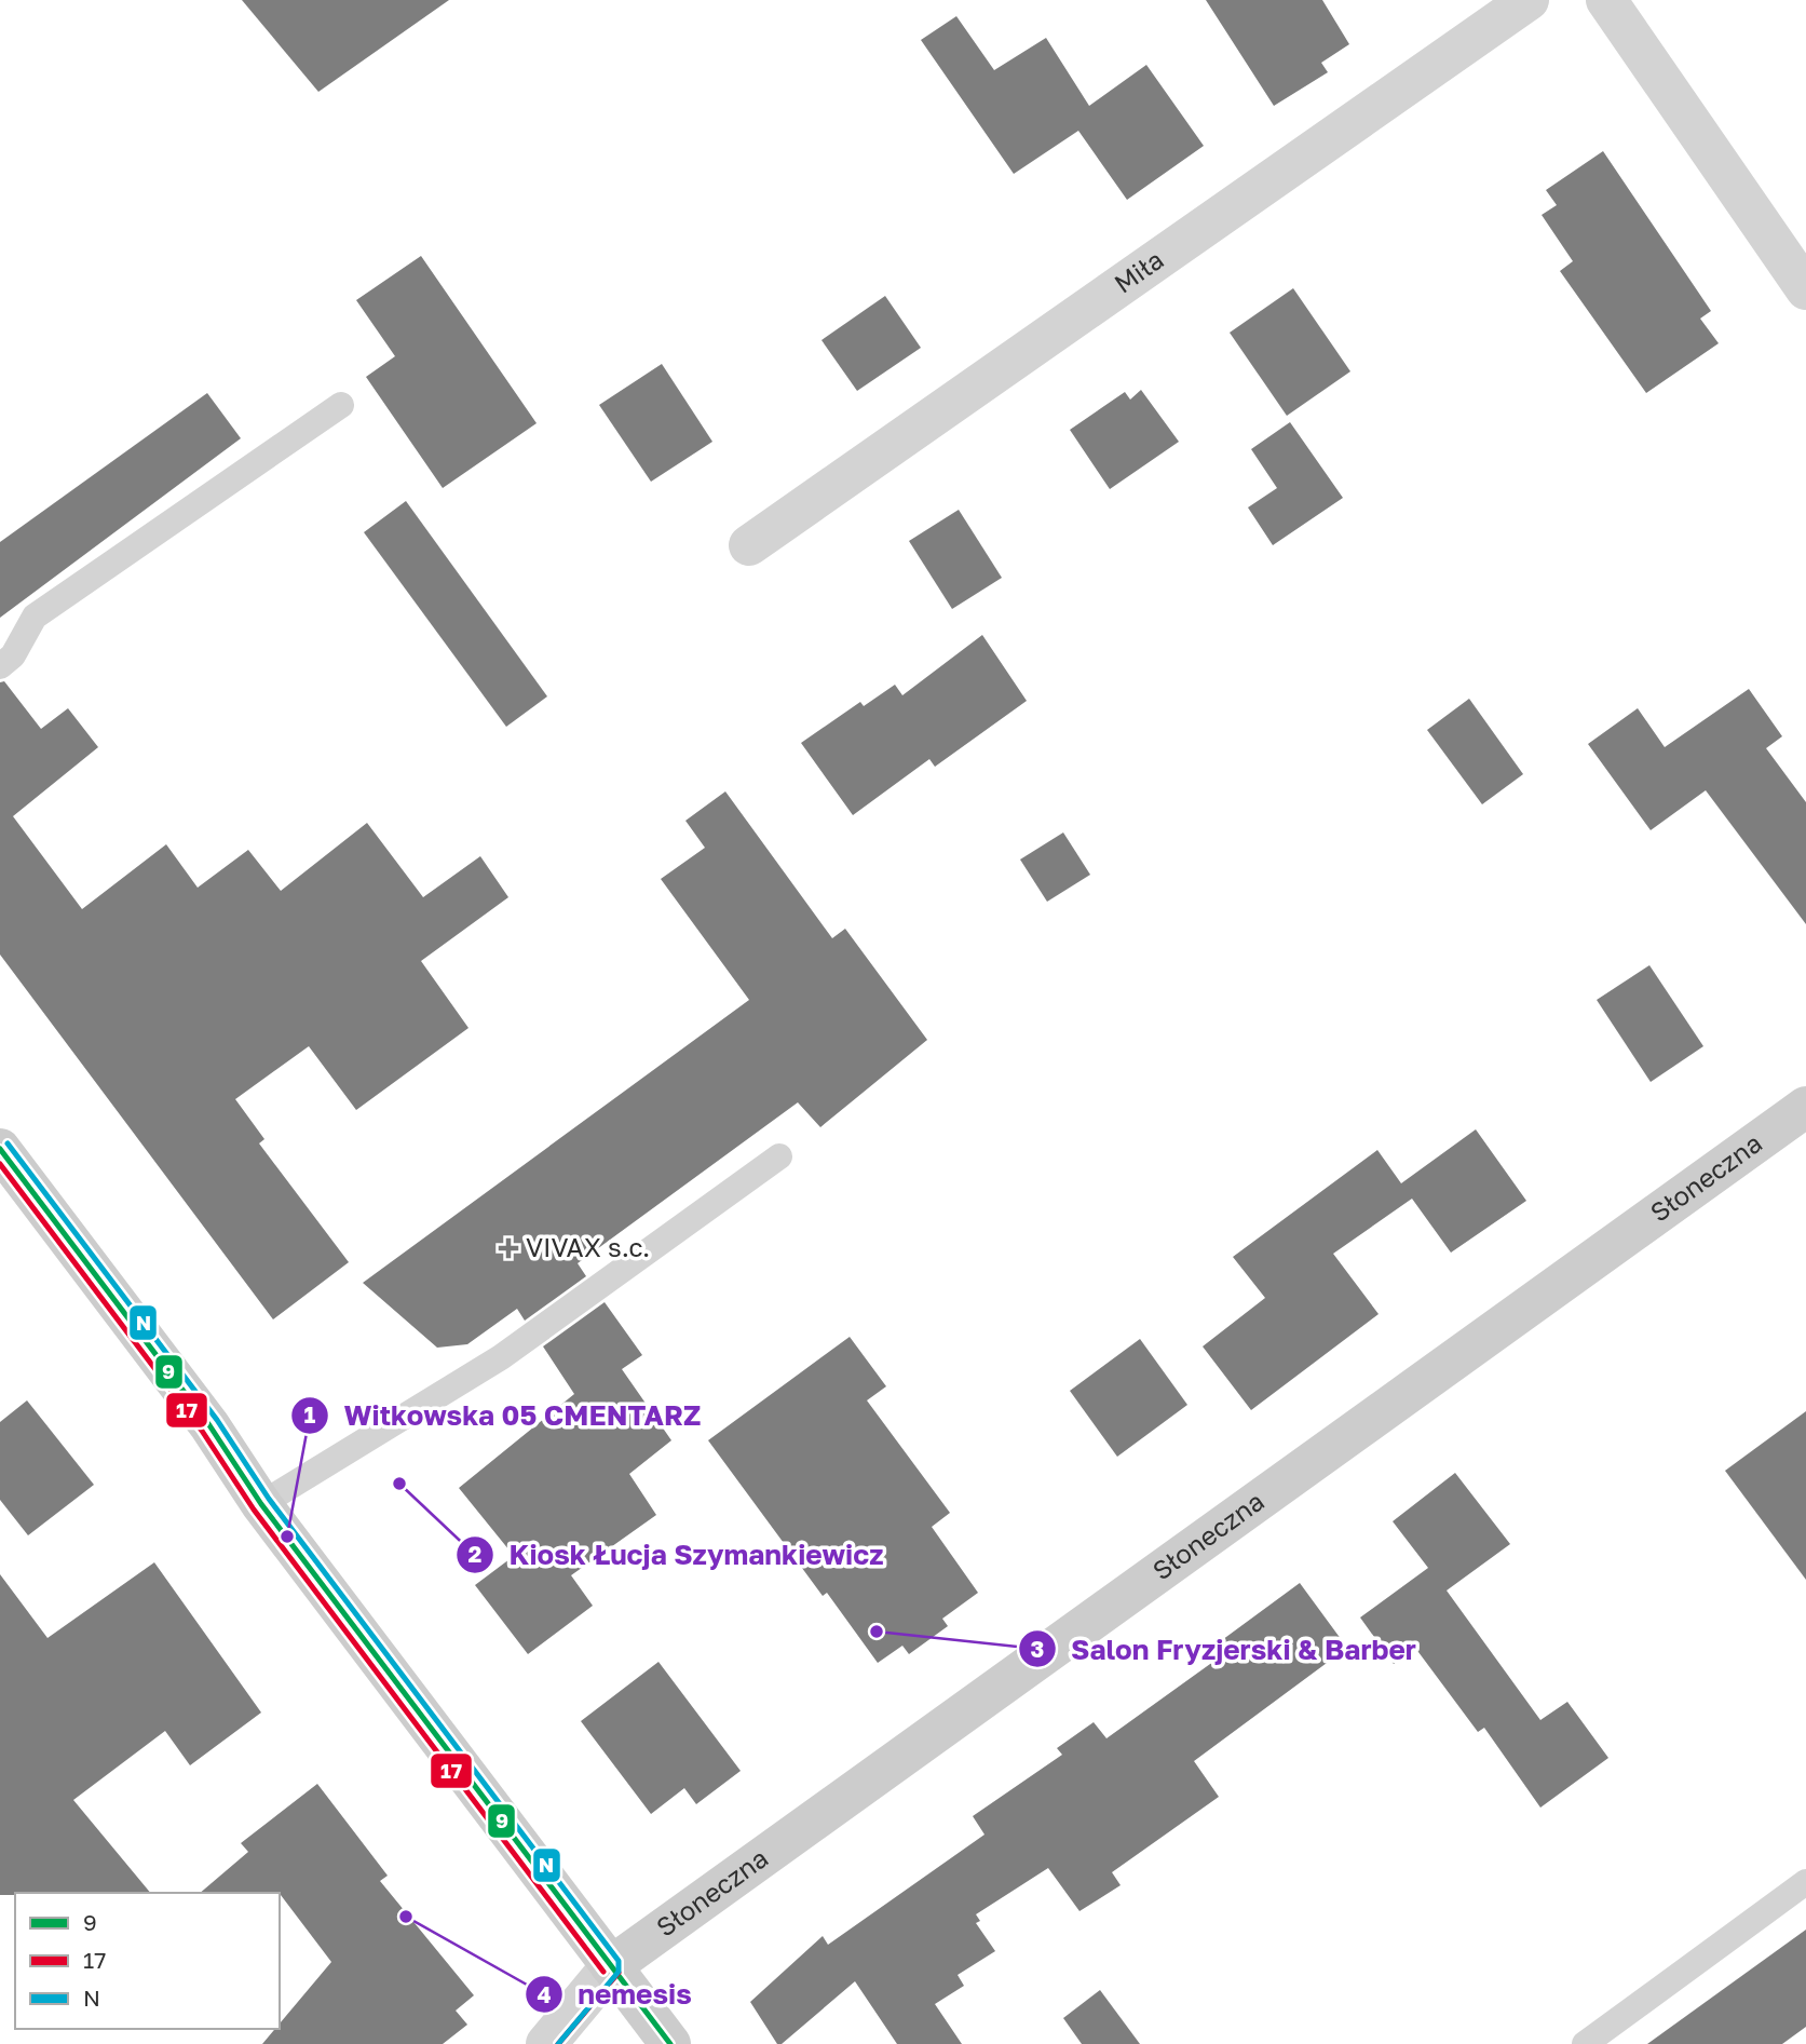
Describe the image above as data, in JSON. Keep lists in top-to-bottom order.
{
  "streets": {
    "street": ["Miła", "Słoneczna"]
  },
  "places": {
    "health": ["VIVAX s.c."],
    "other": [
      "Kiosk Łucja Szymankiewicz",
      "Witkowska 05 CMENTARZ",
      "Salon Fryzjerski & Barber",
      "nemesis"
    ]
  },
  "lines": ["transit line N", "transit line 9", "transit line 17"],
  "legend": ["9", "17", "N"]
}
